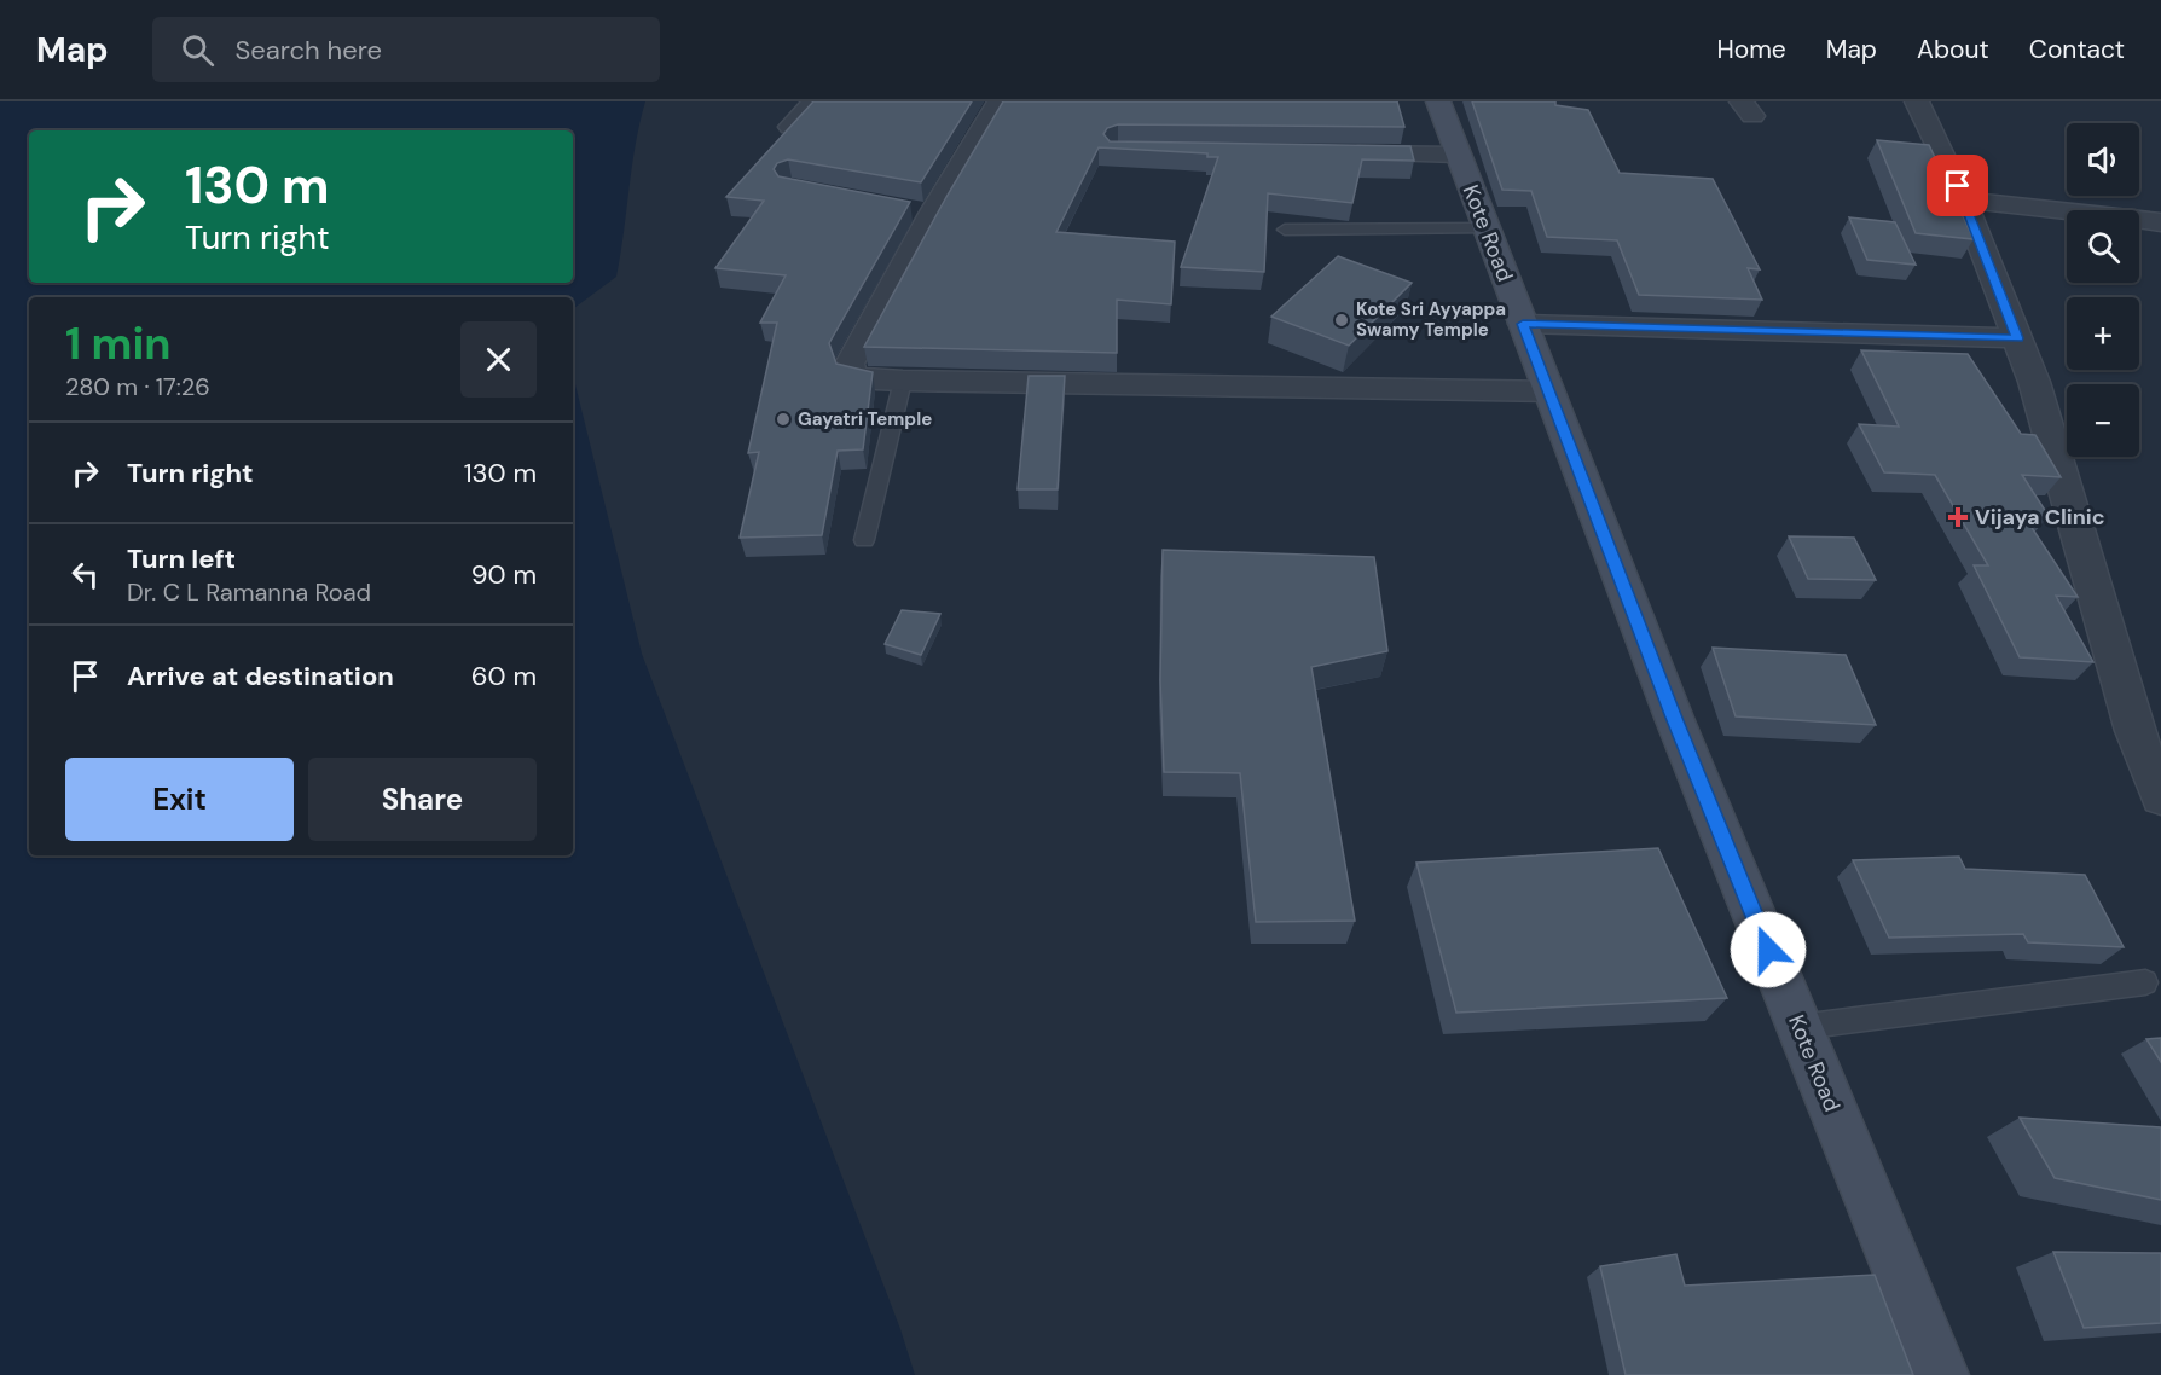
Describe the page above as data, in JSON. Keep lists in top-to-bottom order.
{
  "streets": {
    "street": ["Kote Road"]
  },
  "places": {
    "other": ["Kote Sri Ayyappa Swamy Temple", "Gayatri Temple"],
    "health": ["Vijaya Clinic"]
  },
  "page": {
    "header": "Map",
    "search": "Search here",
    "nav": [
      "Home",
      "Map",
      "About",
      "Contact"
    ],
    "map_buttons": ["+", "−"],
    "turn": ["130 m", "Turn right"],
    "heading": ["1 min", "280 m · 17:26"],
    "list": [
      {
        "name": "Turn right",
        "value": "130 m"
      },
      {
        "name": "Turn left",
        "note": "Dr. C L Ramanna Road",
        "value": "90 m"
      },
      {
        "name": "Arrive at destination",
        "value": "60 m"
      }
    ],
    "buttons": ["Exit", "Share"]
  }
}
